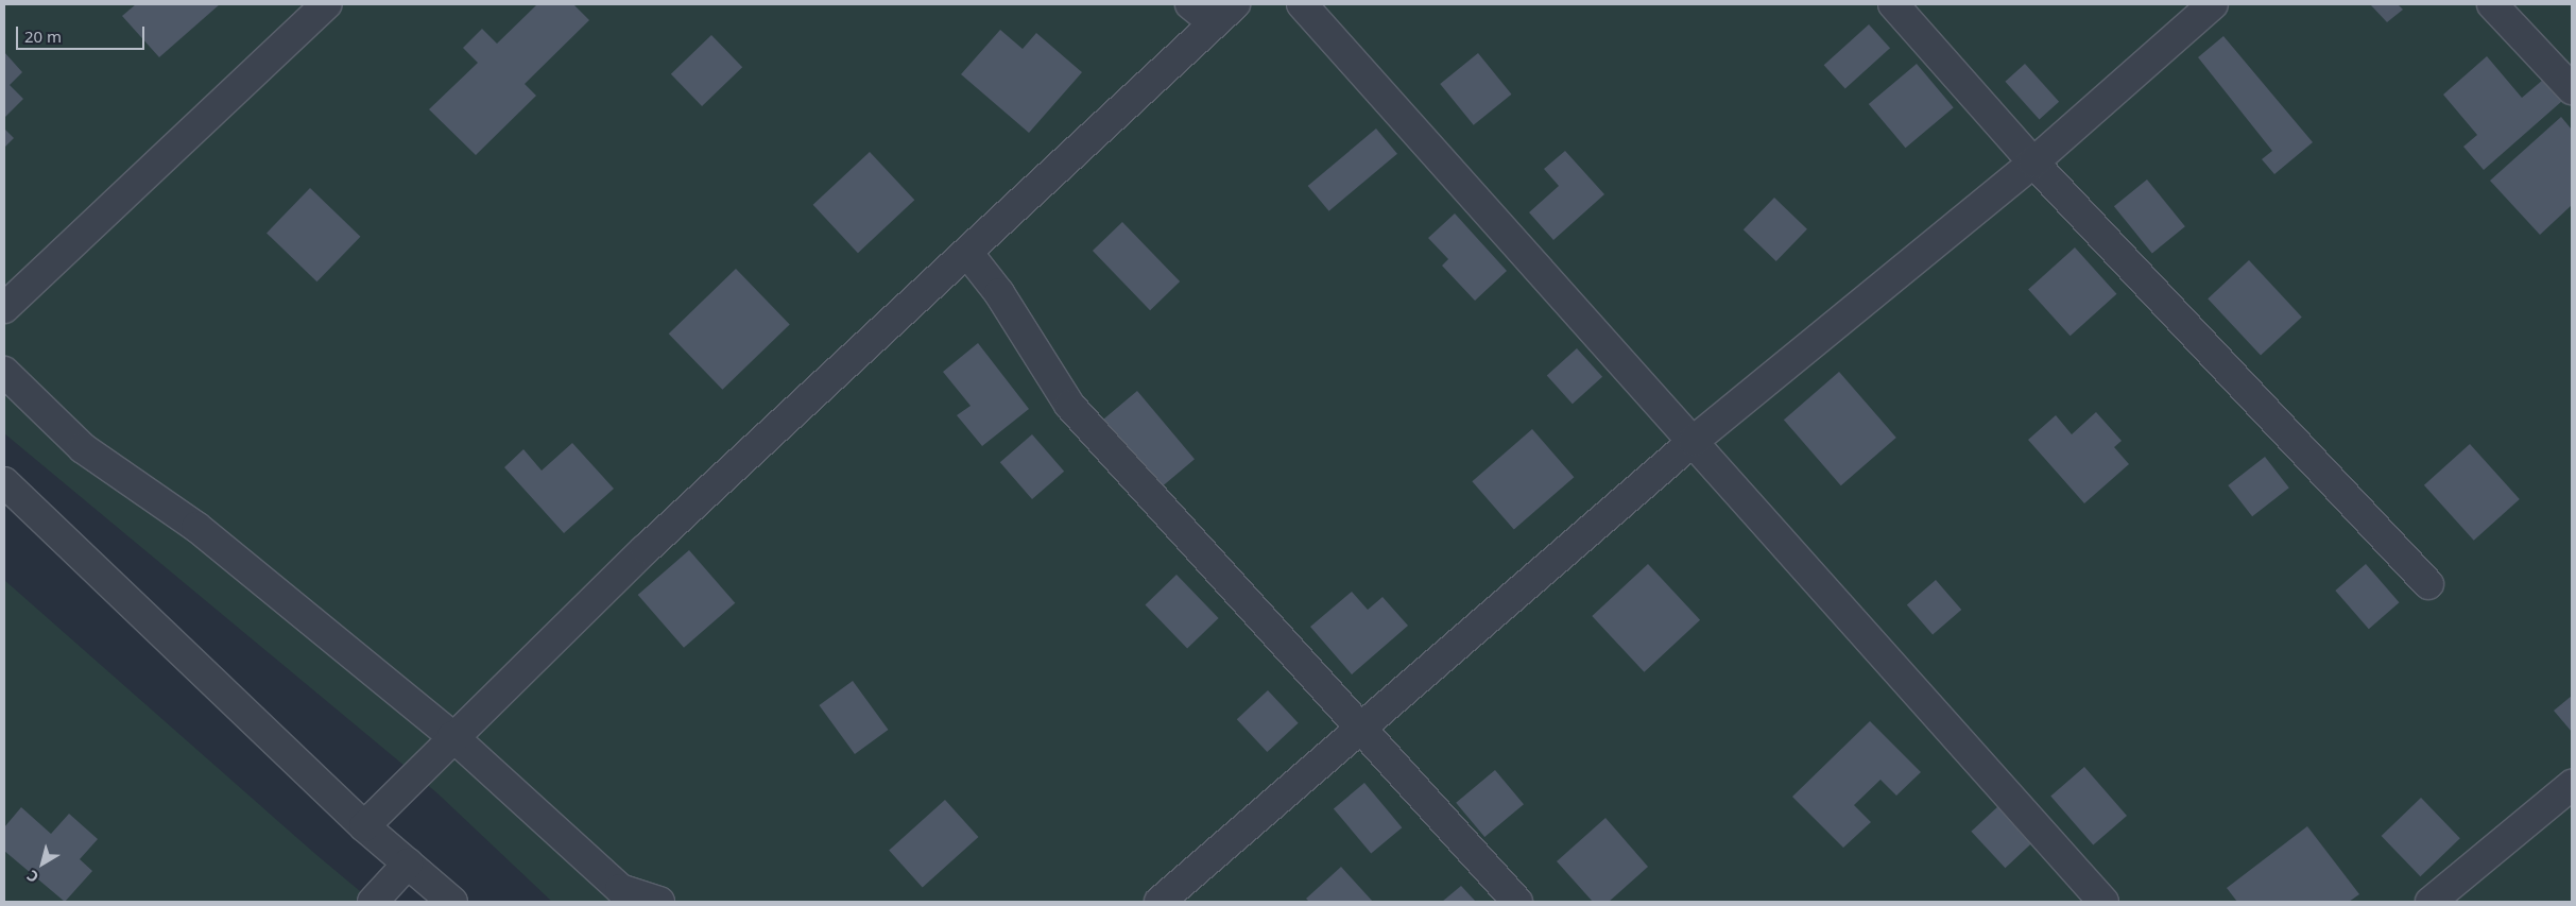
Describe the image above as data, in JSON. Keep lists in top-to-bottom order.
{
  "scale_bar": "20 m",
  "north": "bottom left"
}
